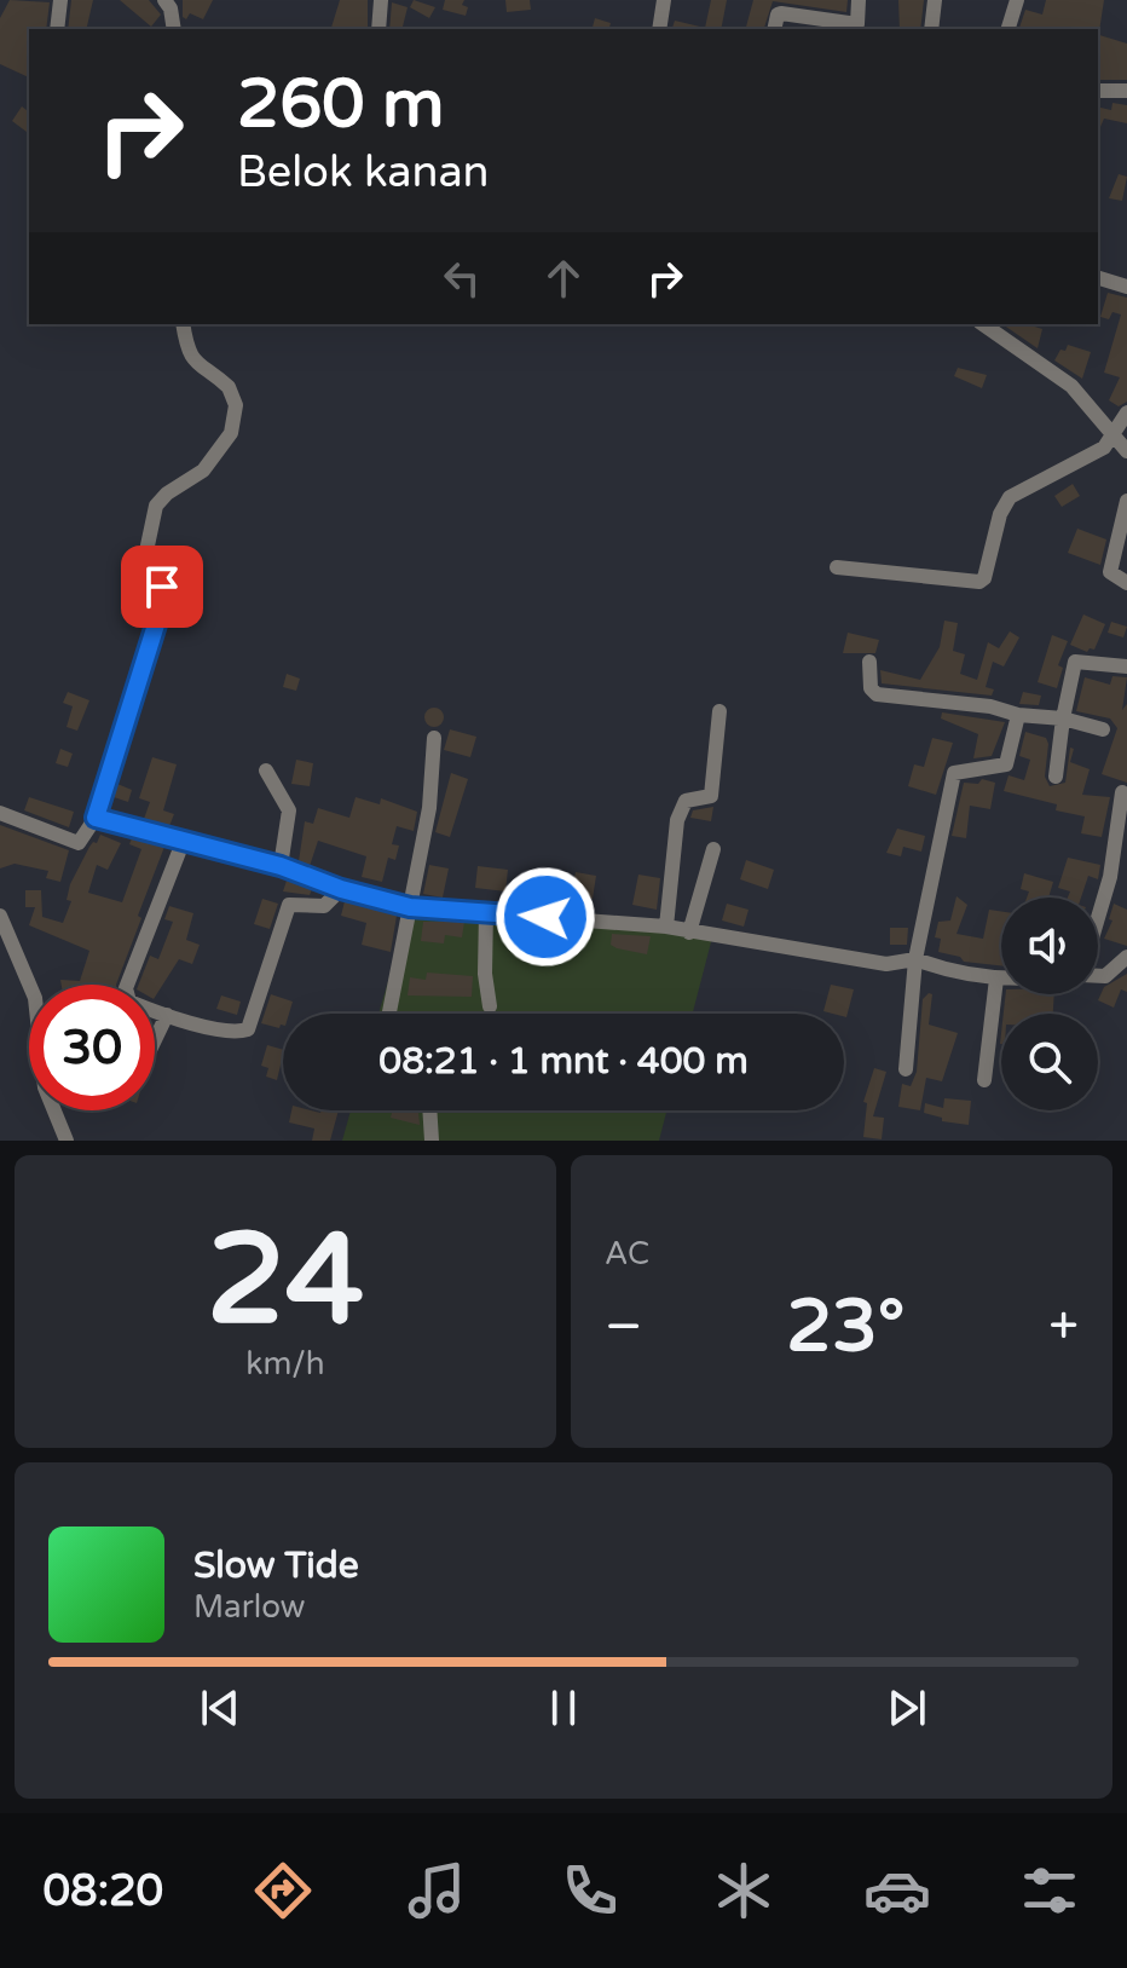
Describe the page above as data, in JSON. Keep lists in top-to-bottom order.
{
  "page": {
    "turn": ["260 m", "Belok kanan"],
    "limit": "30",
    "trip": "08:21 · 1 mnt · 400 m",
    "tile": [
      ["24", "km/h"],
      "AC"
    ],
    "heat": ["−", "23°", "+"],
    "song": ["Slow Tide", "Marlow"],
    "tabs": "08:20"
  }
}
